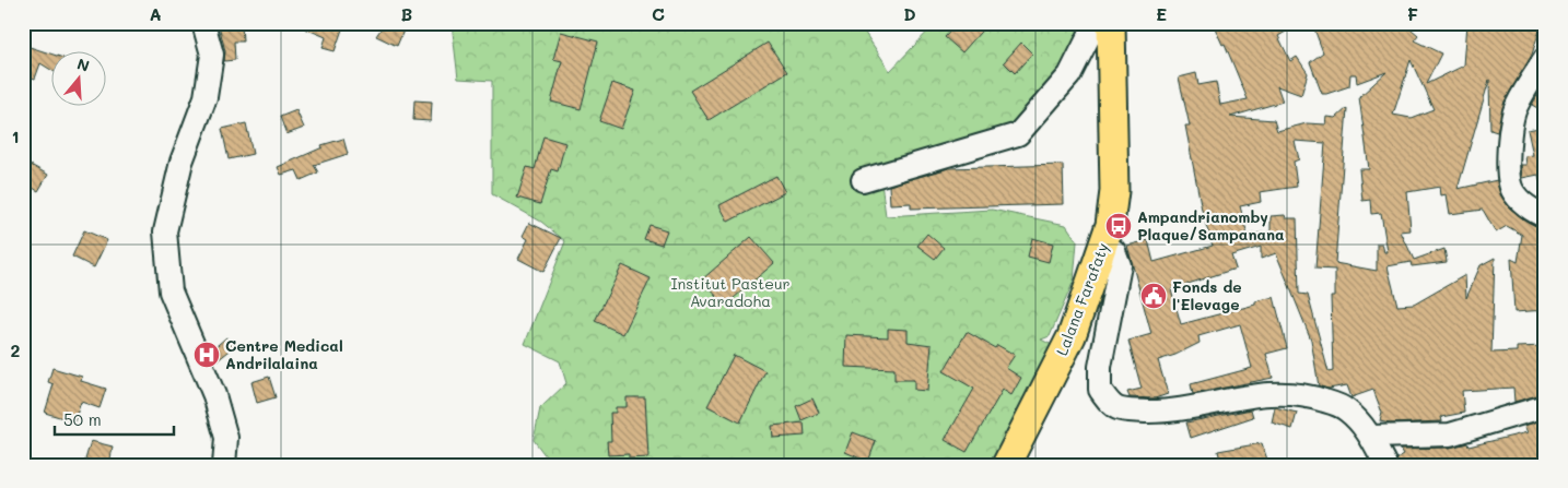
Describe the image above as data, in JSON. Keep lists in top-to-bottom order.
{
  "streets": {
    "main road": ["Lalana Farafaty"]
  },
  "parks": ["Institut Pasteur Avaradoha"],
  "places": {
    "bus stop": ["Ampandrianomby Plaque/Sampanana"],
    "public building": ["Fonds de l'Elevage"],
    "hospital": ["Centre Medical Andrilalaina"]
  },
  "scale_bar": "50 m",
  "north": "top",
  "grid": {
    "columns": [
      "A",
      "B",
      "C",
      "D",
      "E",
      "F"
    ],
    "rows": ["1", "2"]
  }
}
